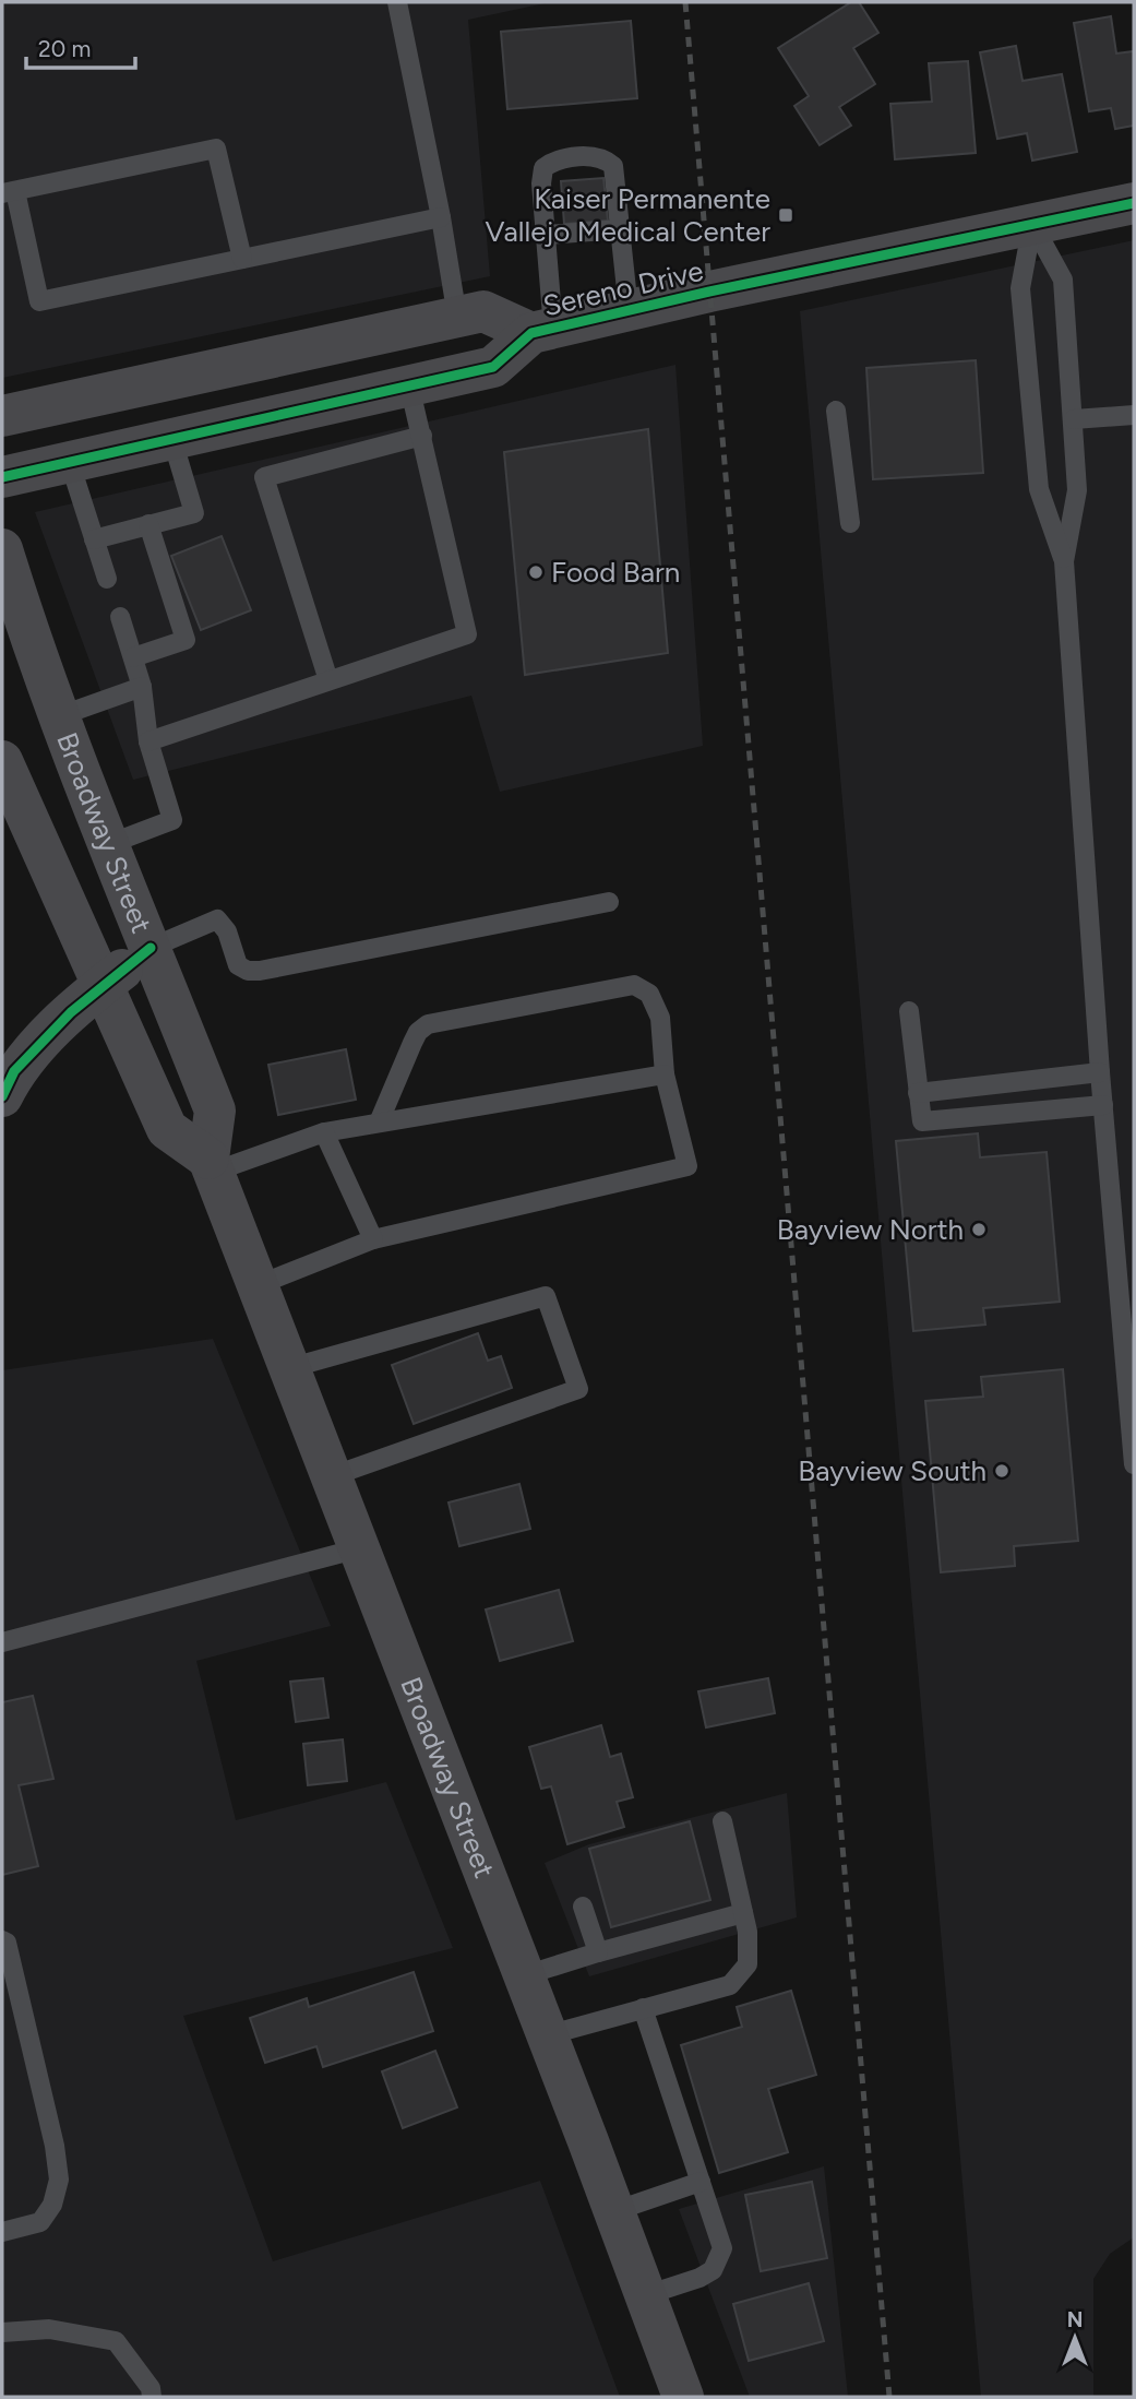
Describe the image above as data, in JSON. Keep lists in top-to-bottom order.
{
  "streets": {
    "main road": ["Sereno Drive", "Broadway Street"]
  },
  "places": {
    "transit": ["Kaiser Permanente Vallejo Medical Center"],
    "other": ["Food Barn", "Bayview North", "Bayview South"]
  },
  "scale_bar": "20 m",
  "north": "top"
}
